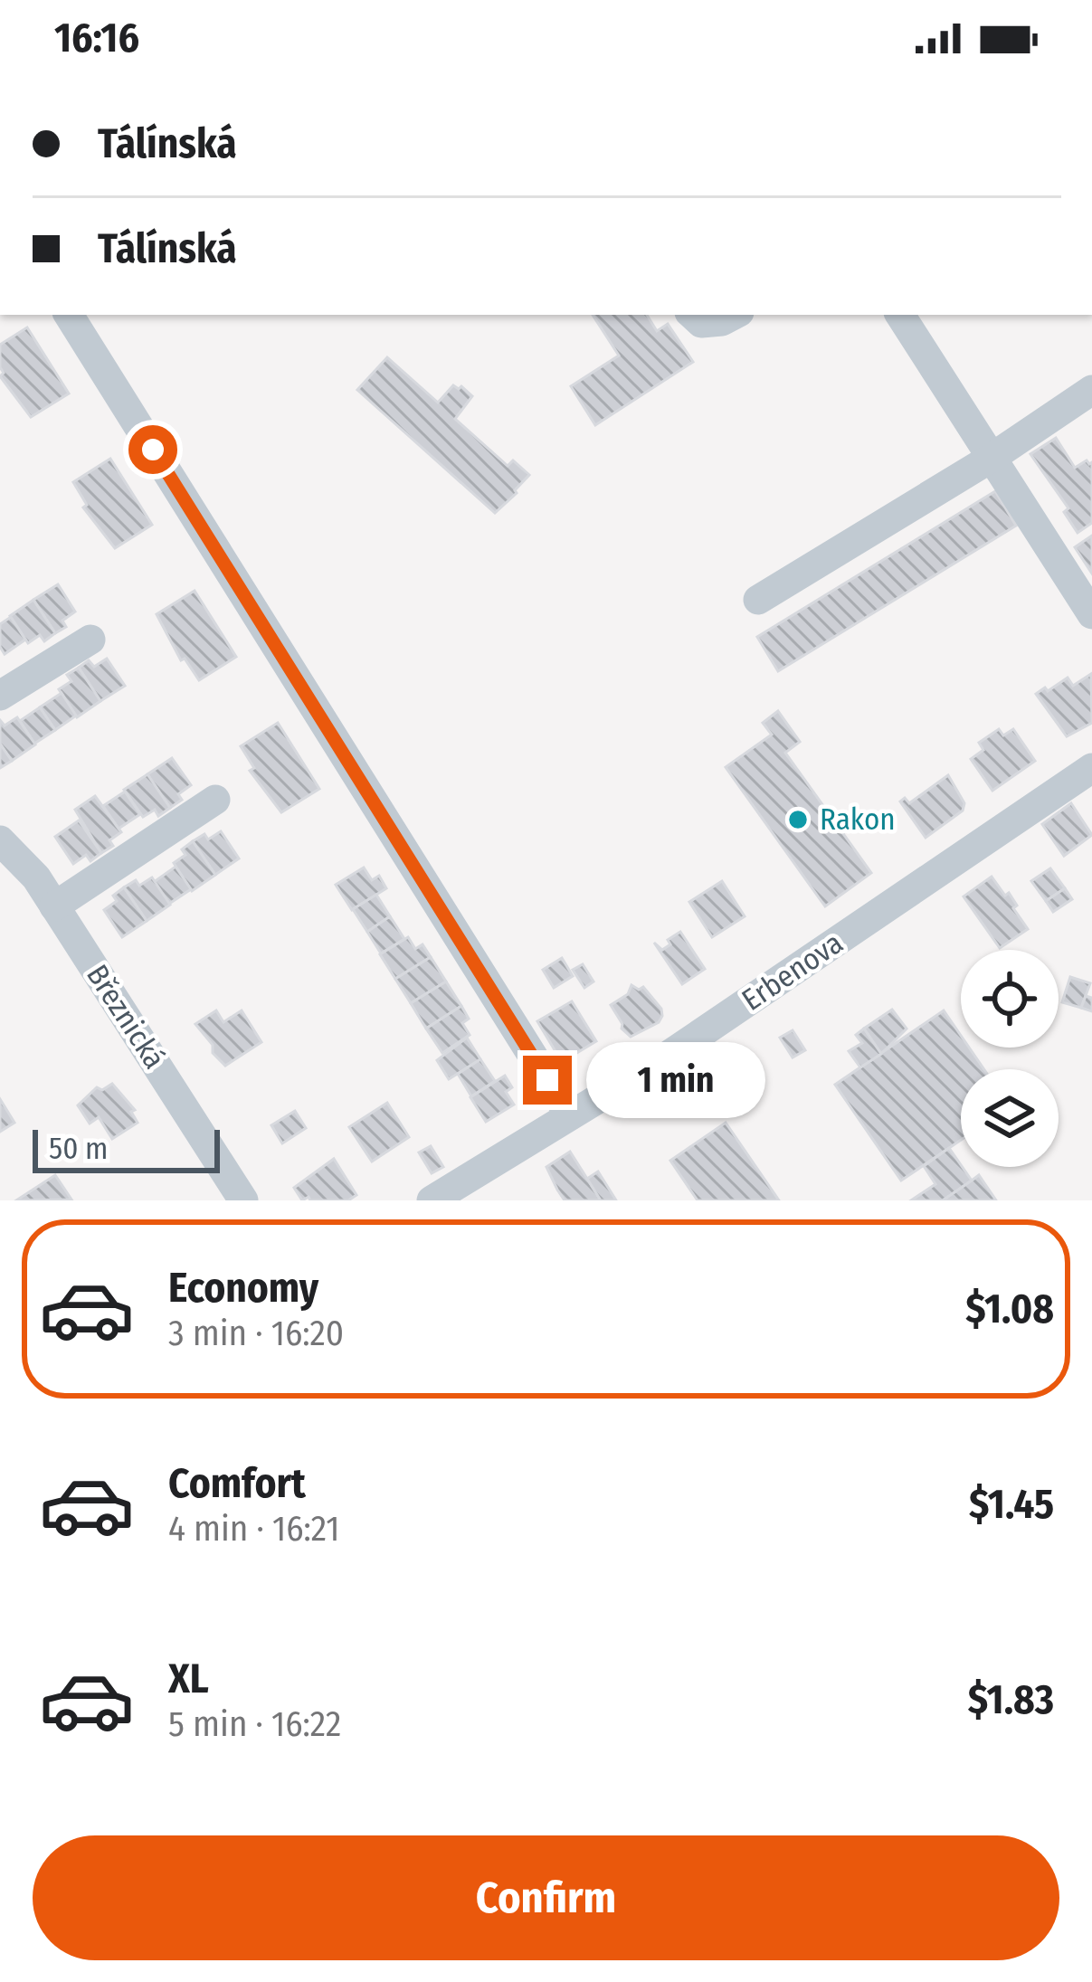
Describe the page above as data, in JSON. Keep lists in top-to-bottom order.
{
  "streets": {
    "street": ["Erbenova", "Březnická"]
  },
  "places": ["Rakon"],
  "scale_bar": "50 m",
  "page": {
    "status": "16:16",
    "banner": ["Tálínská", "Tálínská"],
    "bubble": "1 min",
    "scale": "50 m",
    "list": [
      {
        "name": "Economy",
        "note": "3 min · 16:20",
        "value": "$1.08"
      },
      {
        "name": "Comfort",
        "note": "4 min · 16:21",
        "value": "$1.45"
      },
      {
        "name": "XL",
        "note": "5 min · 16:22",
        "value": "$1.83"
      }
    ],
    "buttons": "Confirm"
  }
}
